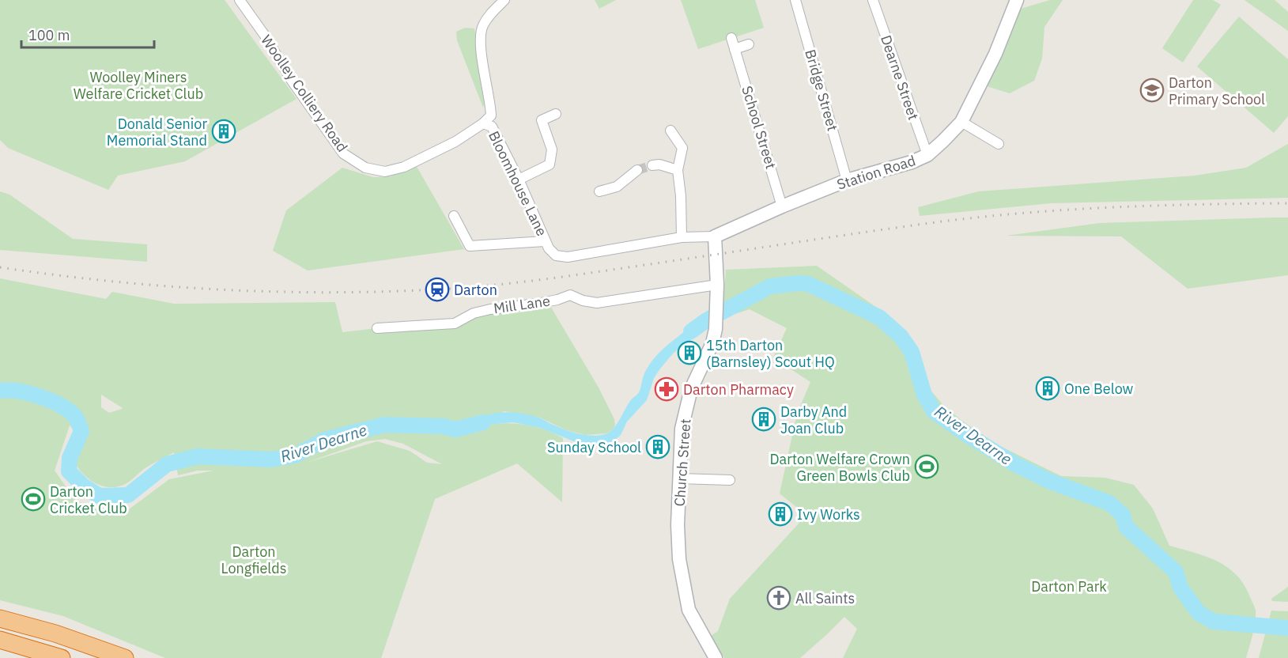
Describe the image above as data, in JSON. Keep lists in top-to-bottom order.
{
  "streets": {
    "main road": ["Station Road", "Church Street"],
    "street": [
      "Dearne Street",
      "Bridge Street",
      "Woolley Colliery Road",
      "School Street",
      "Bloomhouse Lane",
      "Mill Lane"
    ]
  },
  "crossings": [
    ["Dearne Street", "Station Road"],
    ["Bridge Street", "Station Road"],
    ["Woolley Colliery Road", "Bloomhouse Lane"],
    ["School Street", "Station Road"],
    ["Station Road", "Bloomhouse Lane"],
    ["Station Road", "Church Street"],
    ["Mill Lane", "Church Street"]
  ],
  "water": ["River Dearne"],
  "parks": ["Woolley Miners Welfare Cricket Club", "Darton Longfields", "Darton Park"],
  "places": {
    "school or university": ["Darton Primary School"],
    "building": [
      "Donald Senior Memorial Stand",
      "15th Darton (Barnsley) Scout HQ",
      "One Below",
      "Darby And Joan Club",
      "Sunday School",
      "Ivy Works"
    ],
    "station": ["Darton"],
    "pharmacy": ["Darton Pharmacy"],
    "sports": ["Darton Welfare Crown Green Bowls Club", "Darton Cricket Club"],
    "church": ["All Saints"]
  },
  "scale_bar": "100 m"
}
